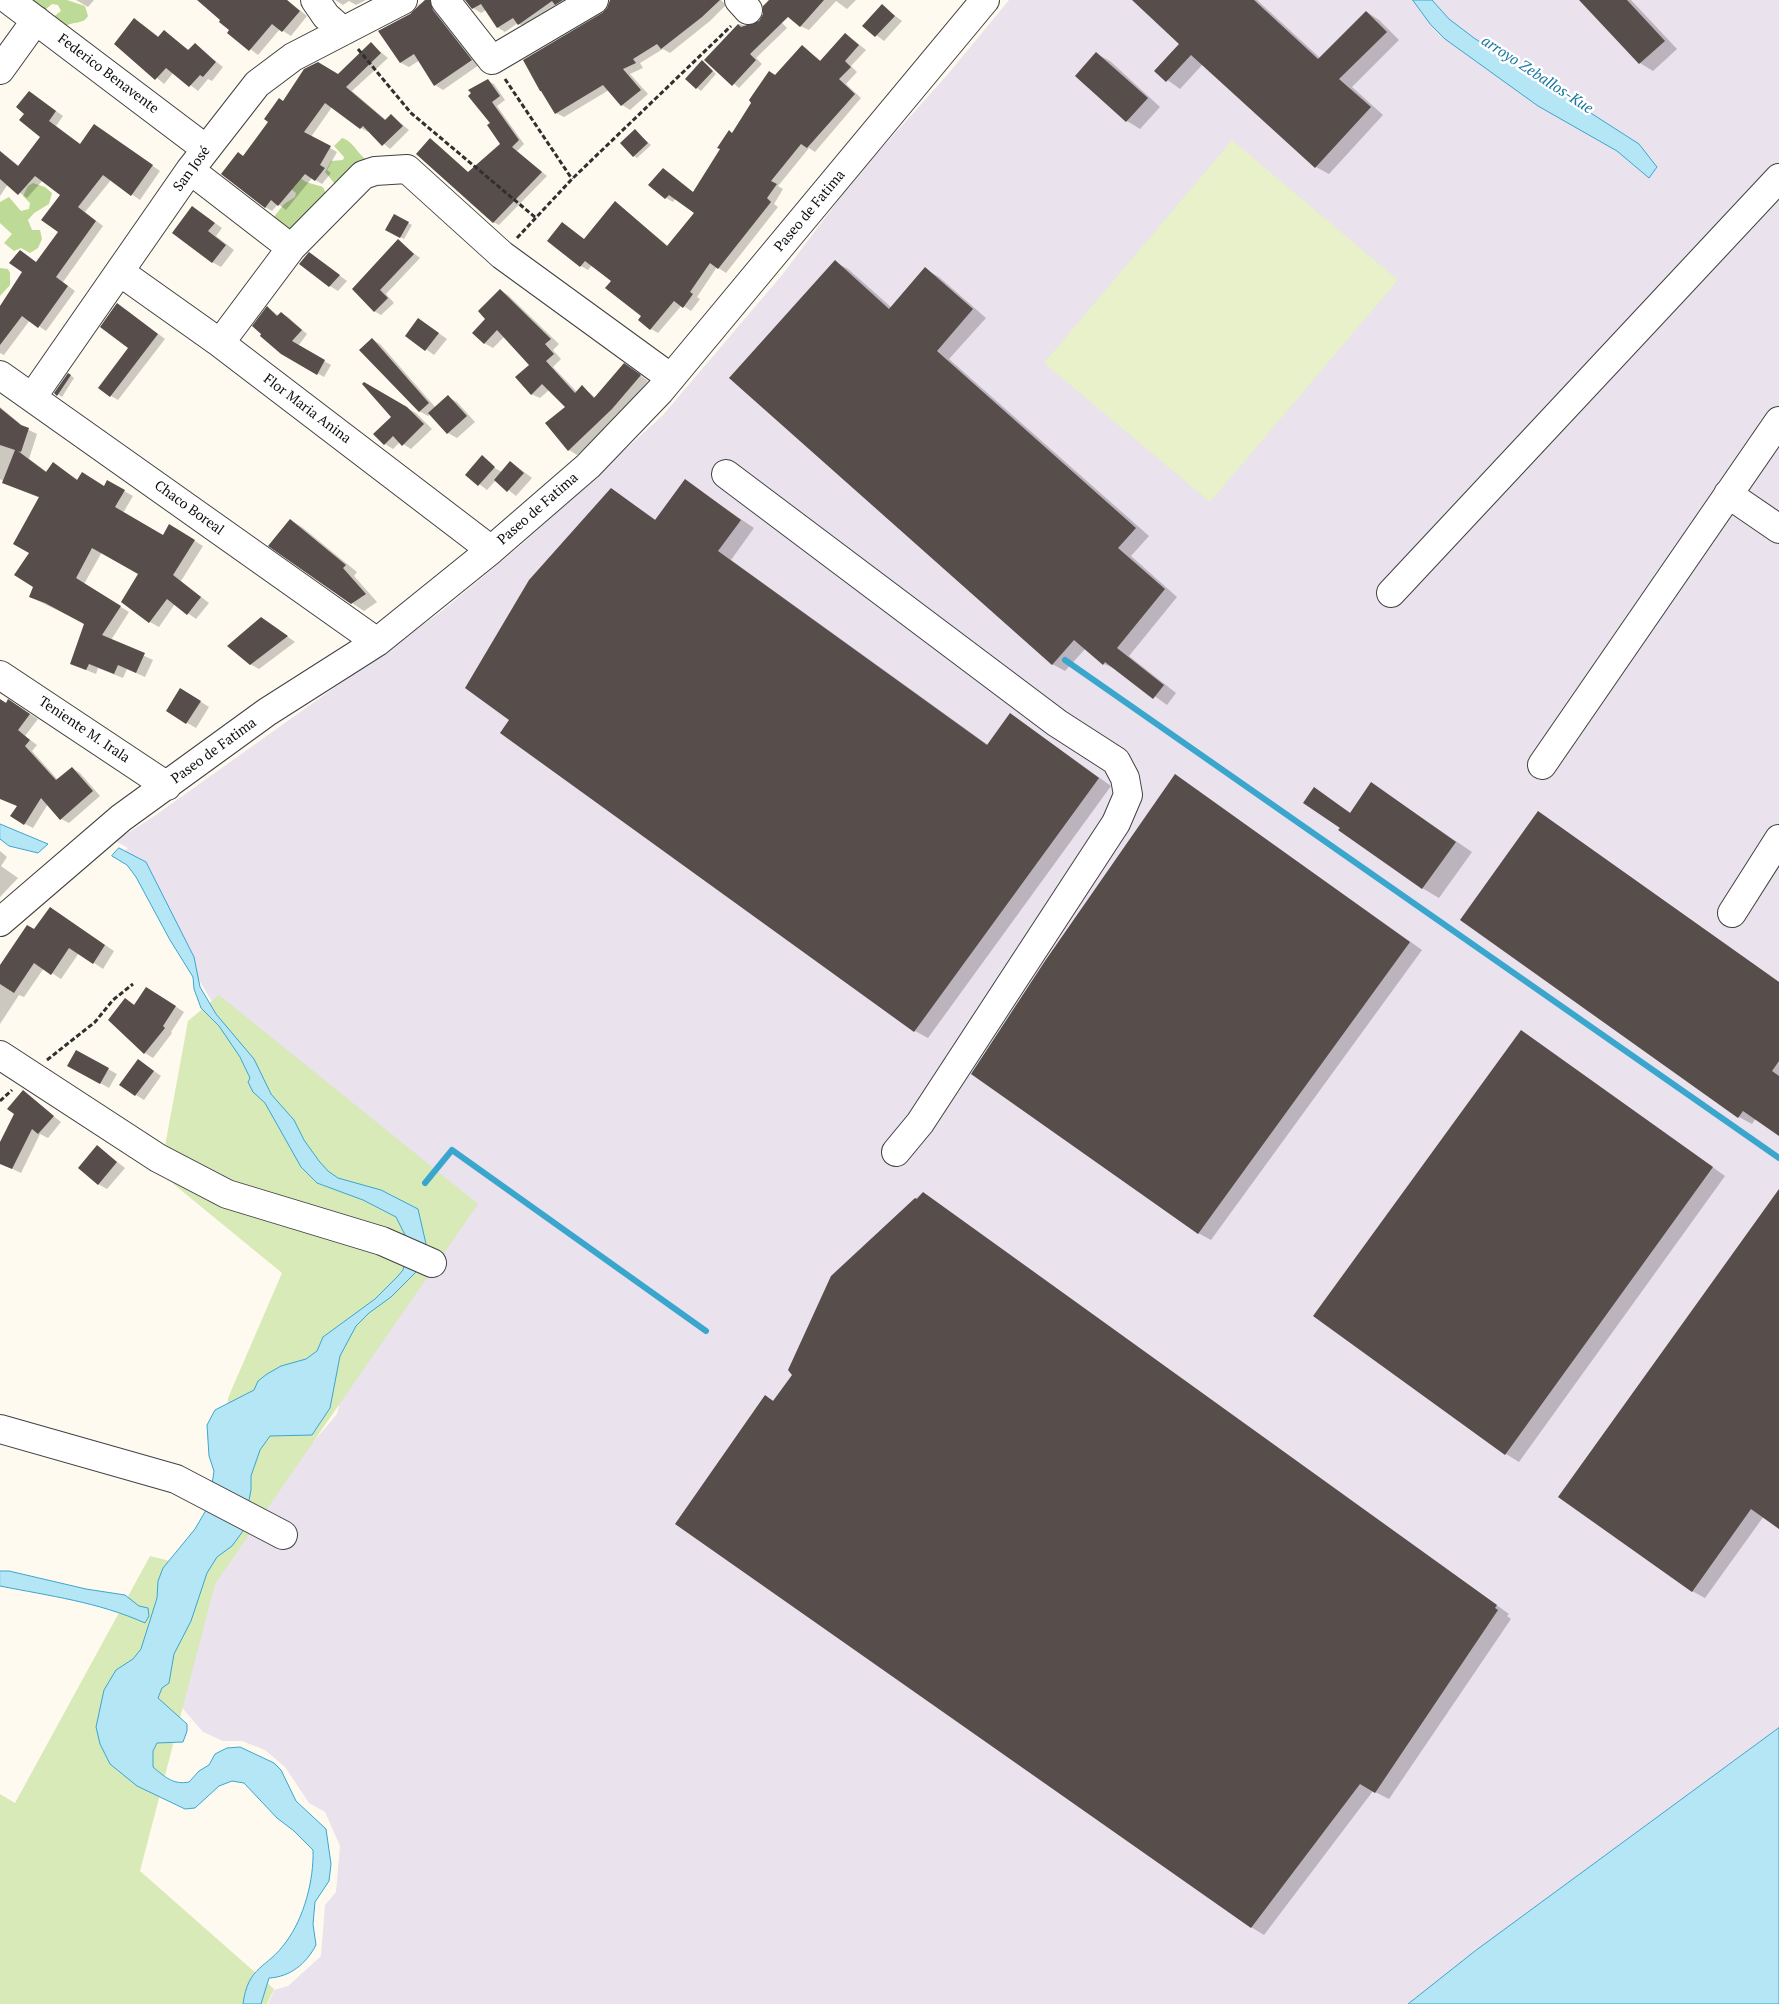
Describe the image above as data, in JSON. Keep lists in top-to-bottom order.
{
  "streets": {
    "street": [
      "Federico Benavente",
      "San José",
      "Paseo de Fatima",
      "Flor Maria Anina",
      "Chaco Boreal",
      "Teniente M. Irala"
    ]
  },
  "crossings": [
    ["Federico Benavente", "San José"],
    ["San José", "Flor Maria Anina"],
    ["San José", "Chaco Boreal"],
    ["Paseo de Fatima", "Flor Maria Anina"],
    ["Paseo de Fatima", "Chaco Boreal"],
    ["Paseo de Fatima", "Teniente M. Irala"]
  ],
  "water": ["arroyo Zeballos-Kue"]
}
